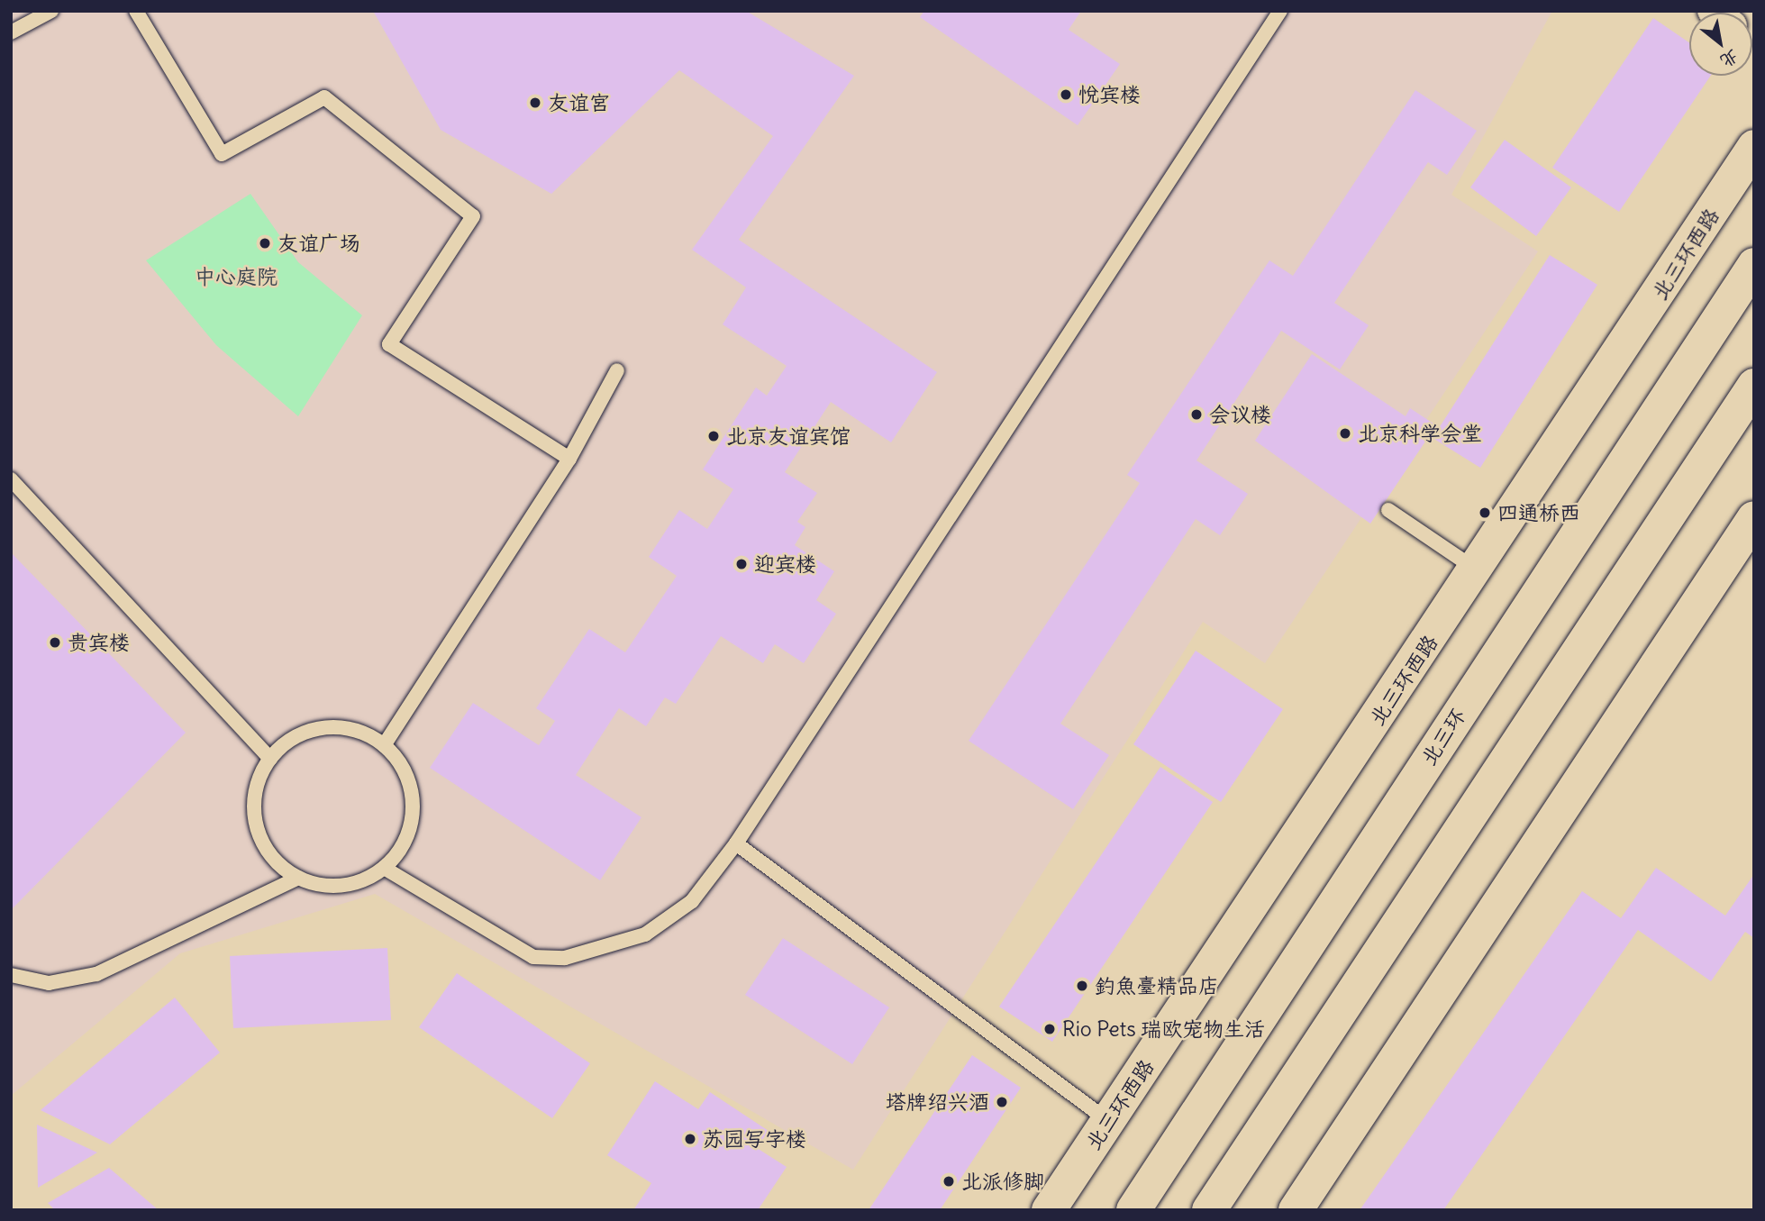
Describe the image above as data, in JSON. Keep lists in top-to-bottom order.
{
  "streets": {
    "main road": ["北三环西路", "北三环"]
  },
  "parks": ["中心庭院"],
  "places": [
    "悅宾楼",
    "友谊宫",
    "友谊广场",
    "会议楼",
    "北京科学会堂",
    "北京友谊宾馆",
    "四通桥西",
    "迎宾楼",
    "贵宾楼",
    "釣魚臺精品店",
    "Rio Pets 瑞欧宠物生活",
    "塔牌绍兴酒",
    "苏园写字楼",
    "北派修脚"
  ],
  "north": "bottom right"
}
